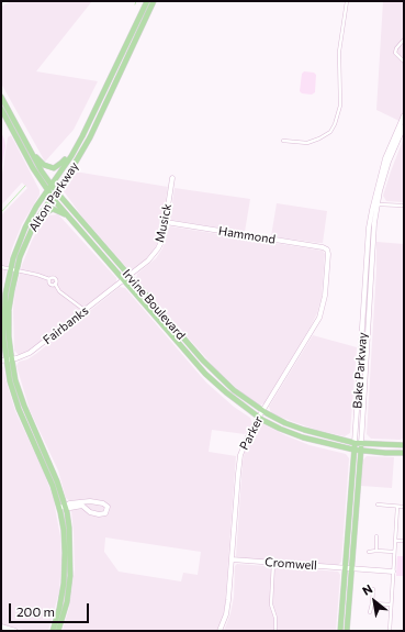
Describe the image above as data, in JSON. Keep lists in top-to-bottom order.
{
  "streets": {
    "main road": ["Alton Parkway", "Irvine Boulevard", "Bake Parkway"],
    "street": [
      "Musick",
      "Hammond",
      "Fairbanks",
      "Parker",
      "Cromwell"
    ]
  },
  "crossings": [
    ["Alton Parkway", "Irvine Boulevard"],
    ["Alton Parkway", "Fairbanks"],
    ["Musick", "Hammond"],
    ["Musick", "Irvine Boulevard"],
    ["Musick", "Fairbanks"],
    ["Hammond", "Parker"],
    ["Irvine Boulevard", "Fairbanks"],
    ["Irvine Boulevard", "Bake Parkway"],
    ["Irvine Boulevard", "Parker"],
    ["Bake Parkway", "Cromwell"],
    ["Parker", "Cromwell"]
  ],
  "scale_bar": "200 m",
  "north": "top left"
}
